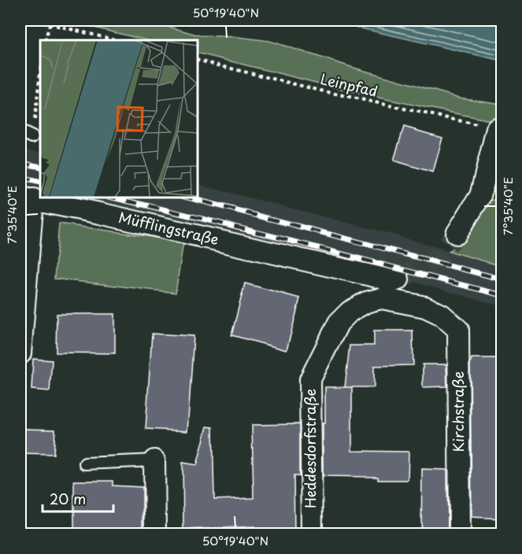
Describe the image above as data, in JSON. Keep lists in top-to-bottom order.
{
  "streets": {
    "street": ["Müfflingstraße", "Kirchstraße", "Heddesdorfstraße"],
    "path": ["Leinpfad"]
  },
  "crossings": [
    ["Kirchstraße", "Heddesdorfstraße"]
  ],
  "scale_bar": "20 m",
  "coordinates": ["50°19'40\"N", "7°35'40\"E"]
}
